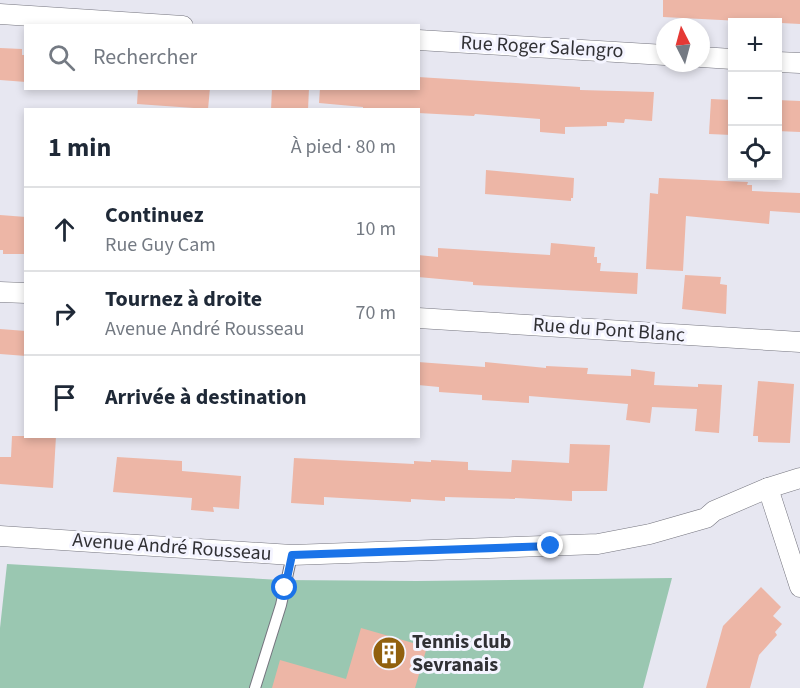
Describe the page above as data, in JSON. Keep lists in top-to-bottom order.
{
  "streets": {
    "street": ["Rue Roger Salengro", "Rue du Pont Blanc", "Avenue André Rousseau"]
  },
  "places": {
    "building": ["Tennis club Sevranais"]
  },
  "north": "top",
  "page": {
    "map_buttons": ["+", "−"],
    "search": "Rechercher",
    "heading": ["1 min", "À pied · 80 m"],
    "list": [
      ["Continuez", "Rue Guy Cam", "10 m"],
      ["Tournez à droite", "Avenue André Rousseau", "70 m"],
      "Arrivée à destination"
    ]
  }
}
